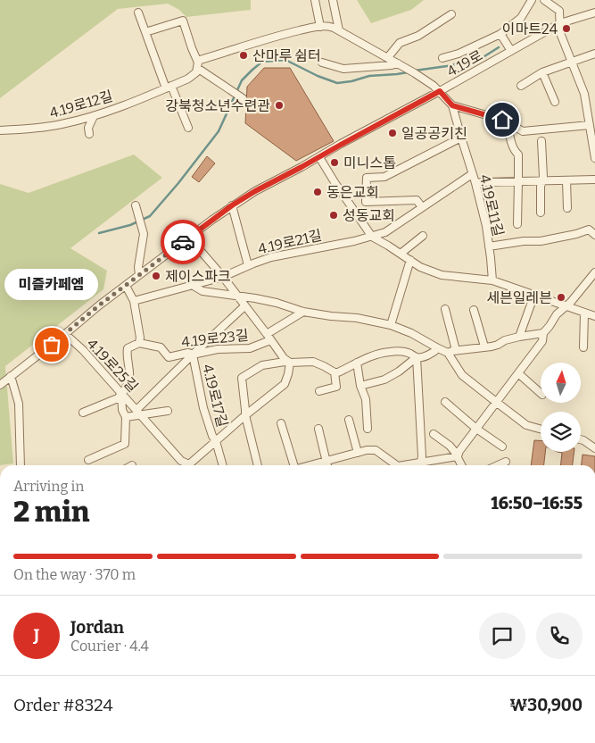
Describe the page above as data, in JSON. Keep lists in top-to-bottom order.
{
  "streets": {
    "street": [
      "4.19로",
      "4.19로12길",
      "4.19로11길",
      "4.19로21길",
      "4.19로23길",
      "4.19로25길",
      "4.19로17길"
    ]
  },
  "crossings": [
    ["4.19로", "4.19로12길"],
    ["4.19로", "4.19로11길"],
    ["4.19로", "4.19로25길"],
    ["4.19로12길", "4.19로11길"],
    ["4.19로11길", "4.19로21길"],
    ["4.19로23길", "4.19로17길"],
    ["4.19로25길", "4.19로17길"]
  ],
  "places": [
    "이마트24",
    "산마루 쉼터",
    "강북청소년수련관",
    "일공공키친",
    "미니스톱",
    "동은교회",
    "성동교회",
    "제이스파크",
    "세븐일레븐",
    "미즐카페엠"
  ],
  "north": "top",
  "page": {
    "bubble": "미즐카페엠",
    "heading": ["2 min", "Arriving in", "16:50–16:55"],
    "panel": [
      "Jordan",
      "Courier · 4.4",
      "Order #8324",
      "₩30,900"
    ],
    "bar": "On the way · 370 m",
    "round": "J"
  }
}
